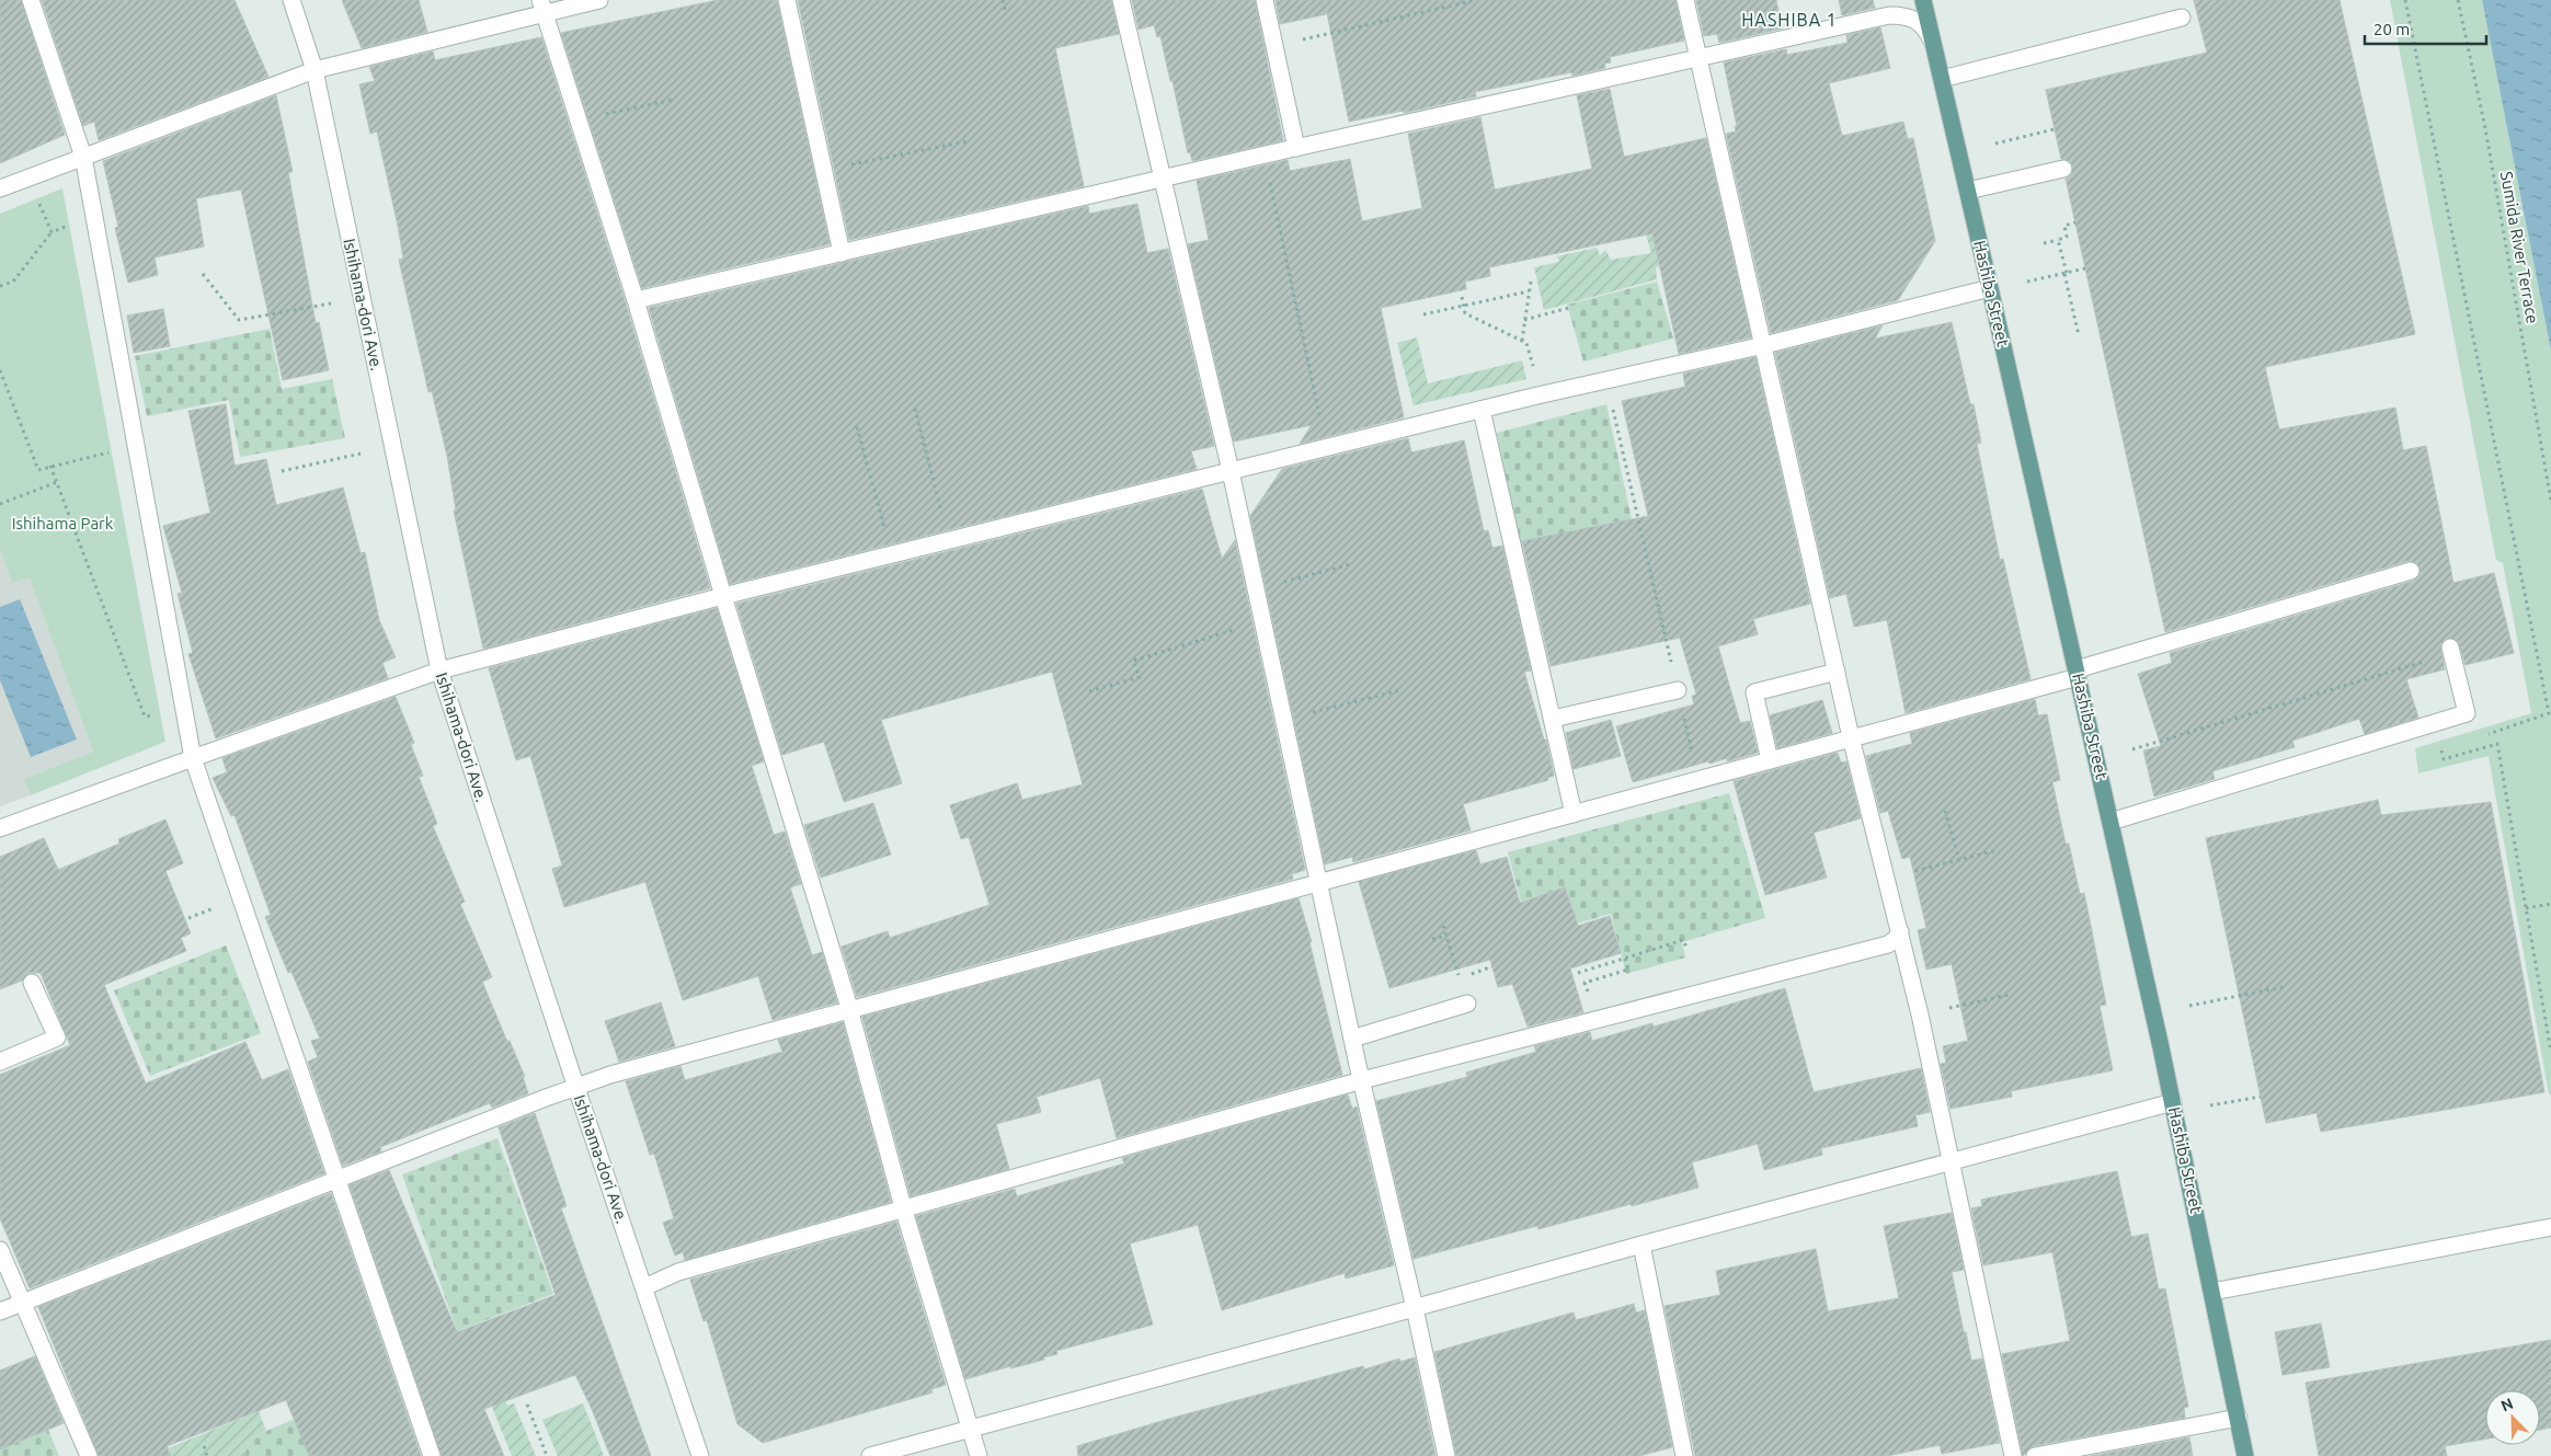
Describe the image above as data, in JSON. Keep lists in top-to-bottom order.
{
  "streets": {
    "main road": ["Hashiba Street"],
    "street": ["Ishihama-dori Ave."],
    "path": ["Sumida River Terrace"]
  },
  "districts": ["HASHIBA 1"],
  "parks": ["Ishihama Park"],
  "scale_bar": "20 m",
  "north": "top left"
}
